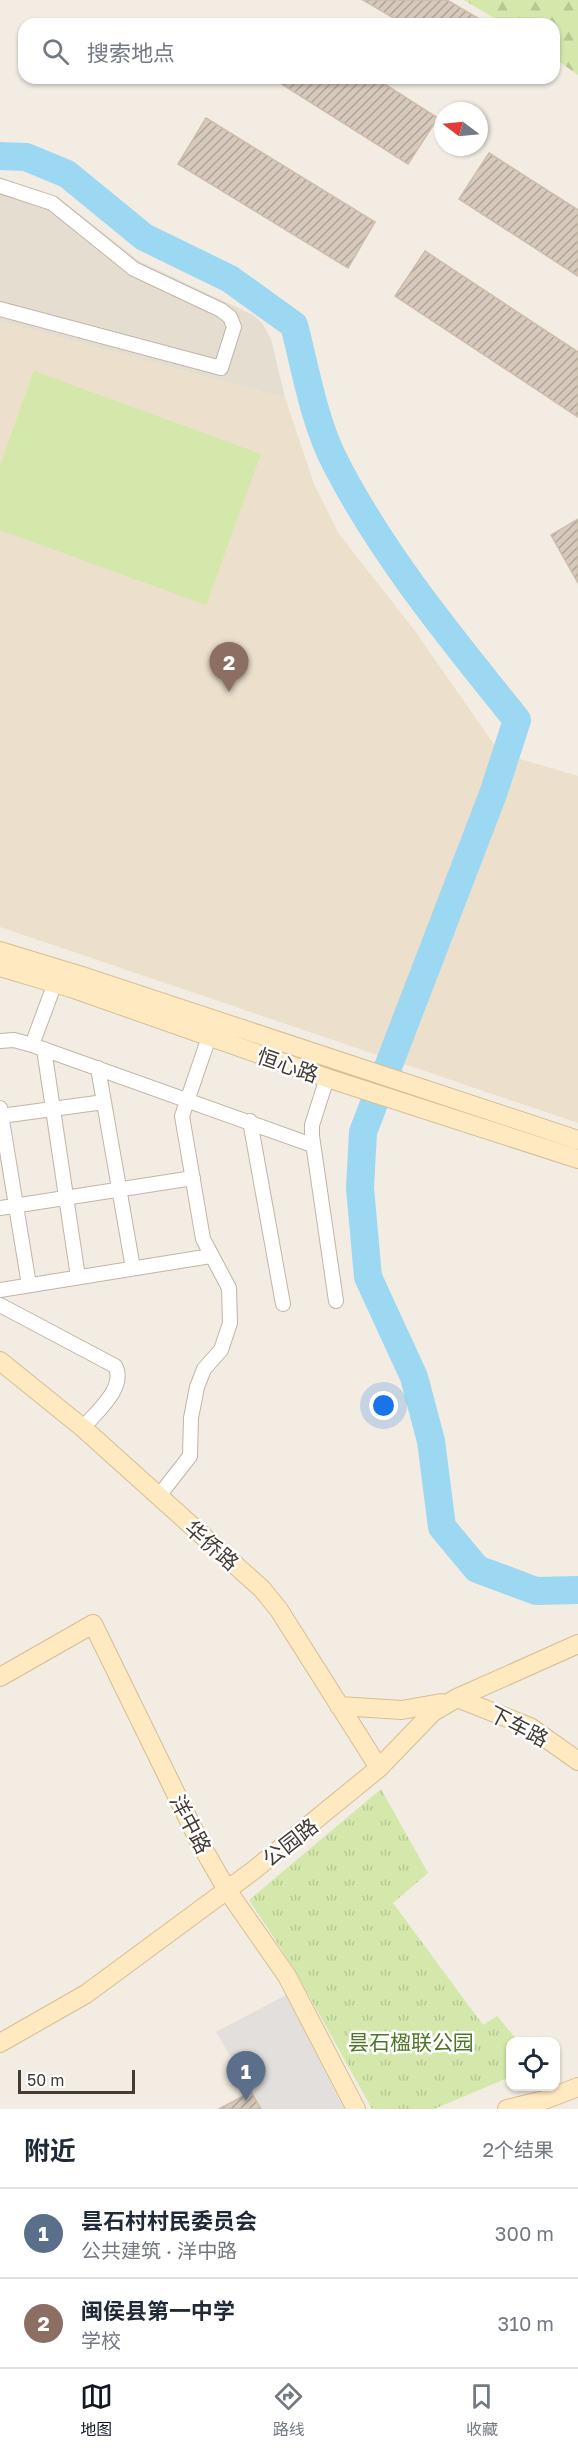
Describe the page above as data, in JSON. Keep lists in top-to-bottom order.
{
  "streets": {
    "street": [
      "恒心路",
      "华侨路",
      "下车路",
      "洋中路",
      "公园路"
    ]
  },
  "crossings": [
    ["华侨路", "公园路"],
    ["下车路", "公园路"],
    ["洋中路", "公园路"]
  ],
  "parks": ["昙石楹联公园"],
  "scale_bar": "50 m",
  "north": "left",
  "page": {
    "search": "搜索地点",
    "pins": ["2", "1"],
    "scale": "50 m",
    "heading": ["附近", "2个结果"],
    "list": [
      {
        "mark": "1",
        "name": "昙石村村民委员会",
        "note": "公共建筑 · 洋中路",
        "value": "300 m"
      },
      {
        "mark": "2",
        "name": "闽侯县第一中学",
        "note": "学校",
        "value": "310 m"
      }
    ],
    "nav": ["地图", "路线", "收藏"]
  }
}
